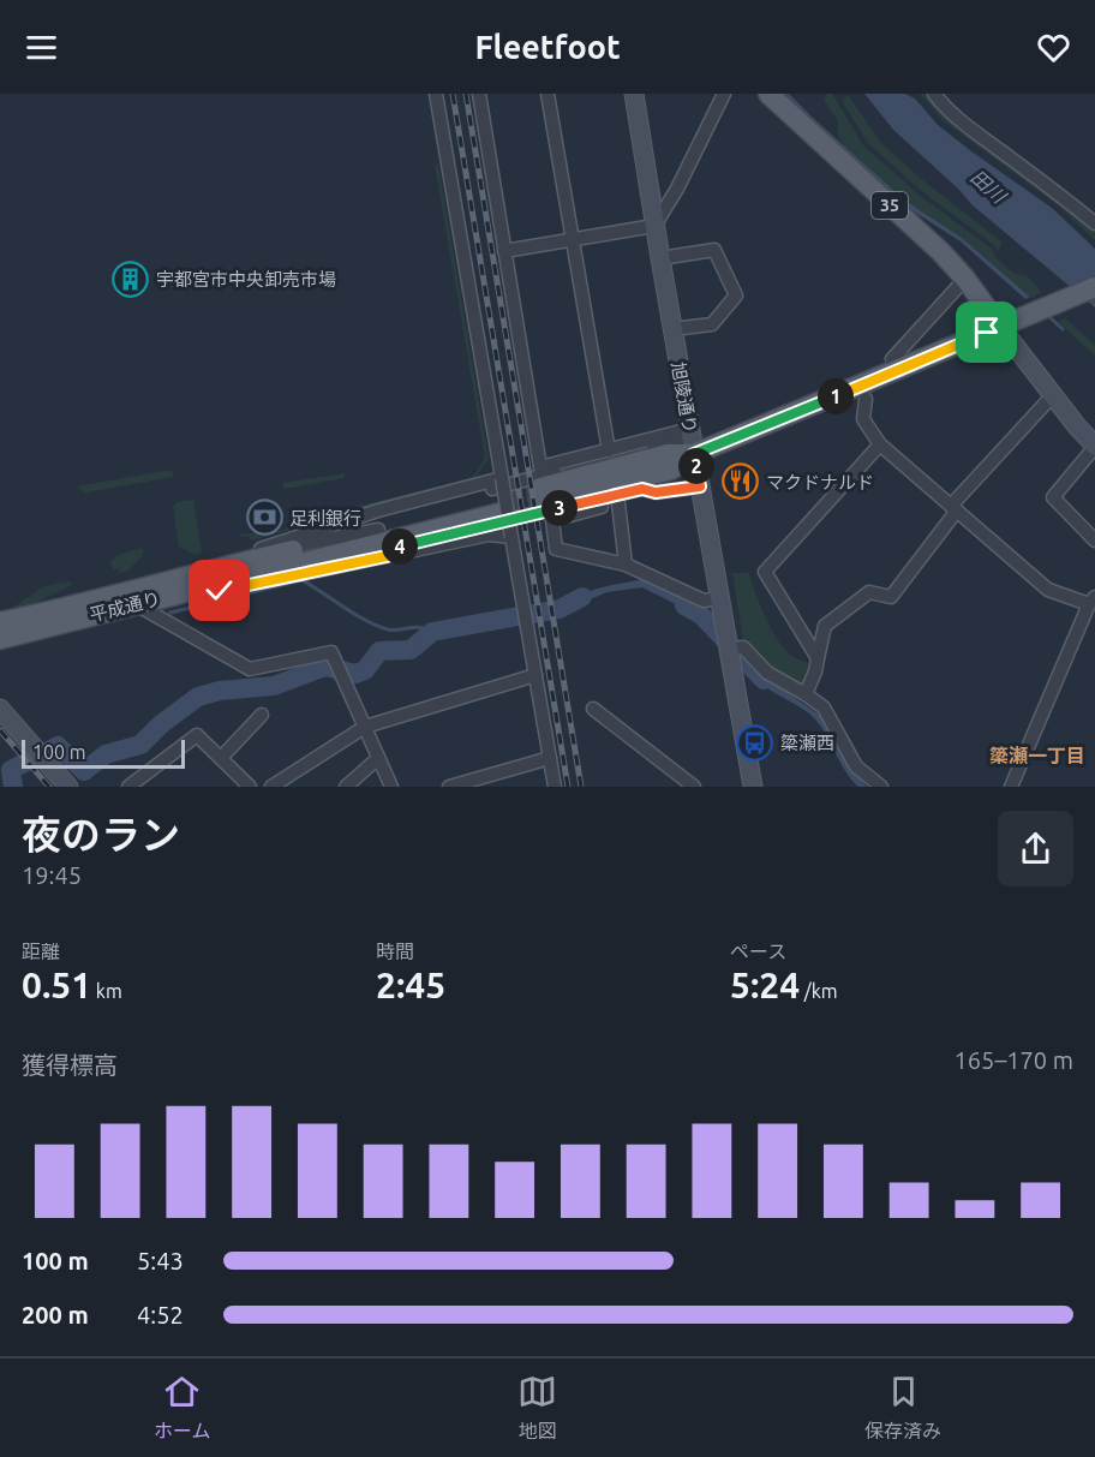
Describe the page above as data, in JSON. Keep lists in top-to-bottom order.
{
  "streets": {
    "main road": ["35", "平成通り"],
    "street": ["旭陵通り"]
  },
  "districts": ["簗瀬一丁目"],
  "water": ["田川"],
  "places": {
    "building": ["宇都宮市中央卸売市場"],
    "restaurant": ["マクドナルド"],
    "bank": ["足利銀行"],
    "bus stop": ["簗瀬西"]
  },
  "scale_bar": "100 m",
  "page": {
    "header": "Fleetfoot",
    "pins": [
      "1",
      "2",
      "3",
      "4"
    ],
    "scale": "100 m",
    "heading": ["夜のラン", "19:45"],
    "stats": [
      ["距離", "0.51 km"],
      ["時間", "2:45"],
      ["ペース", "5:24 /km"]
    ],
    "chart": ["獲得標高", "165–170 m"],
    "list": [
      {
        "name": "100 m",
        "note": "5:43"
      },
      {
        "name": "200 m",
        "note": "4:52"
      }
    ],
    "tabs": ["ホーム", "地図", "保存済み"]
  }
}
